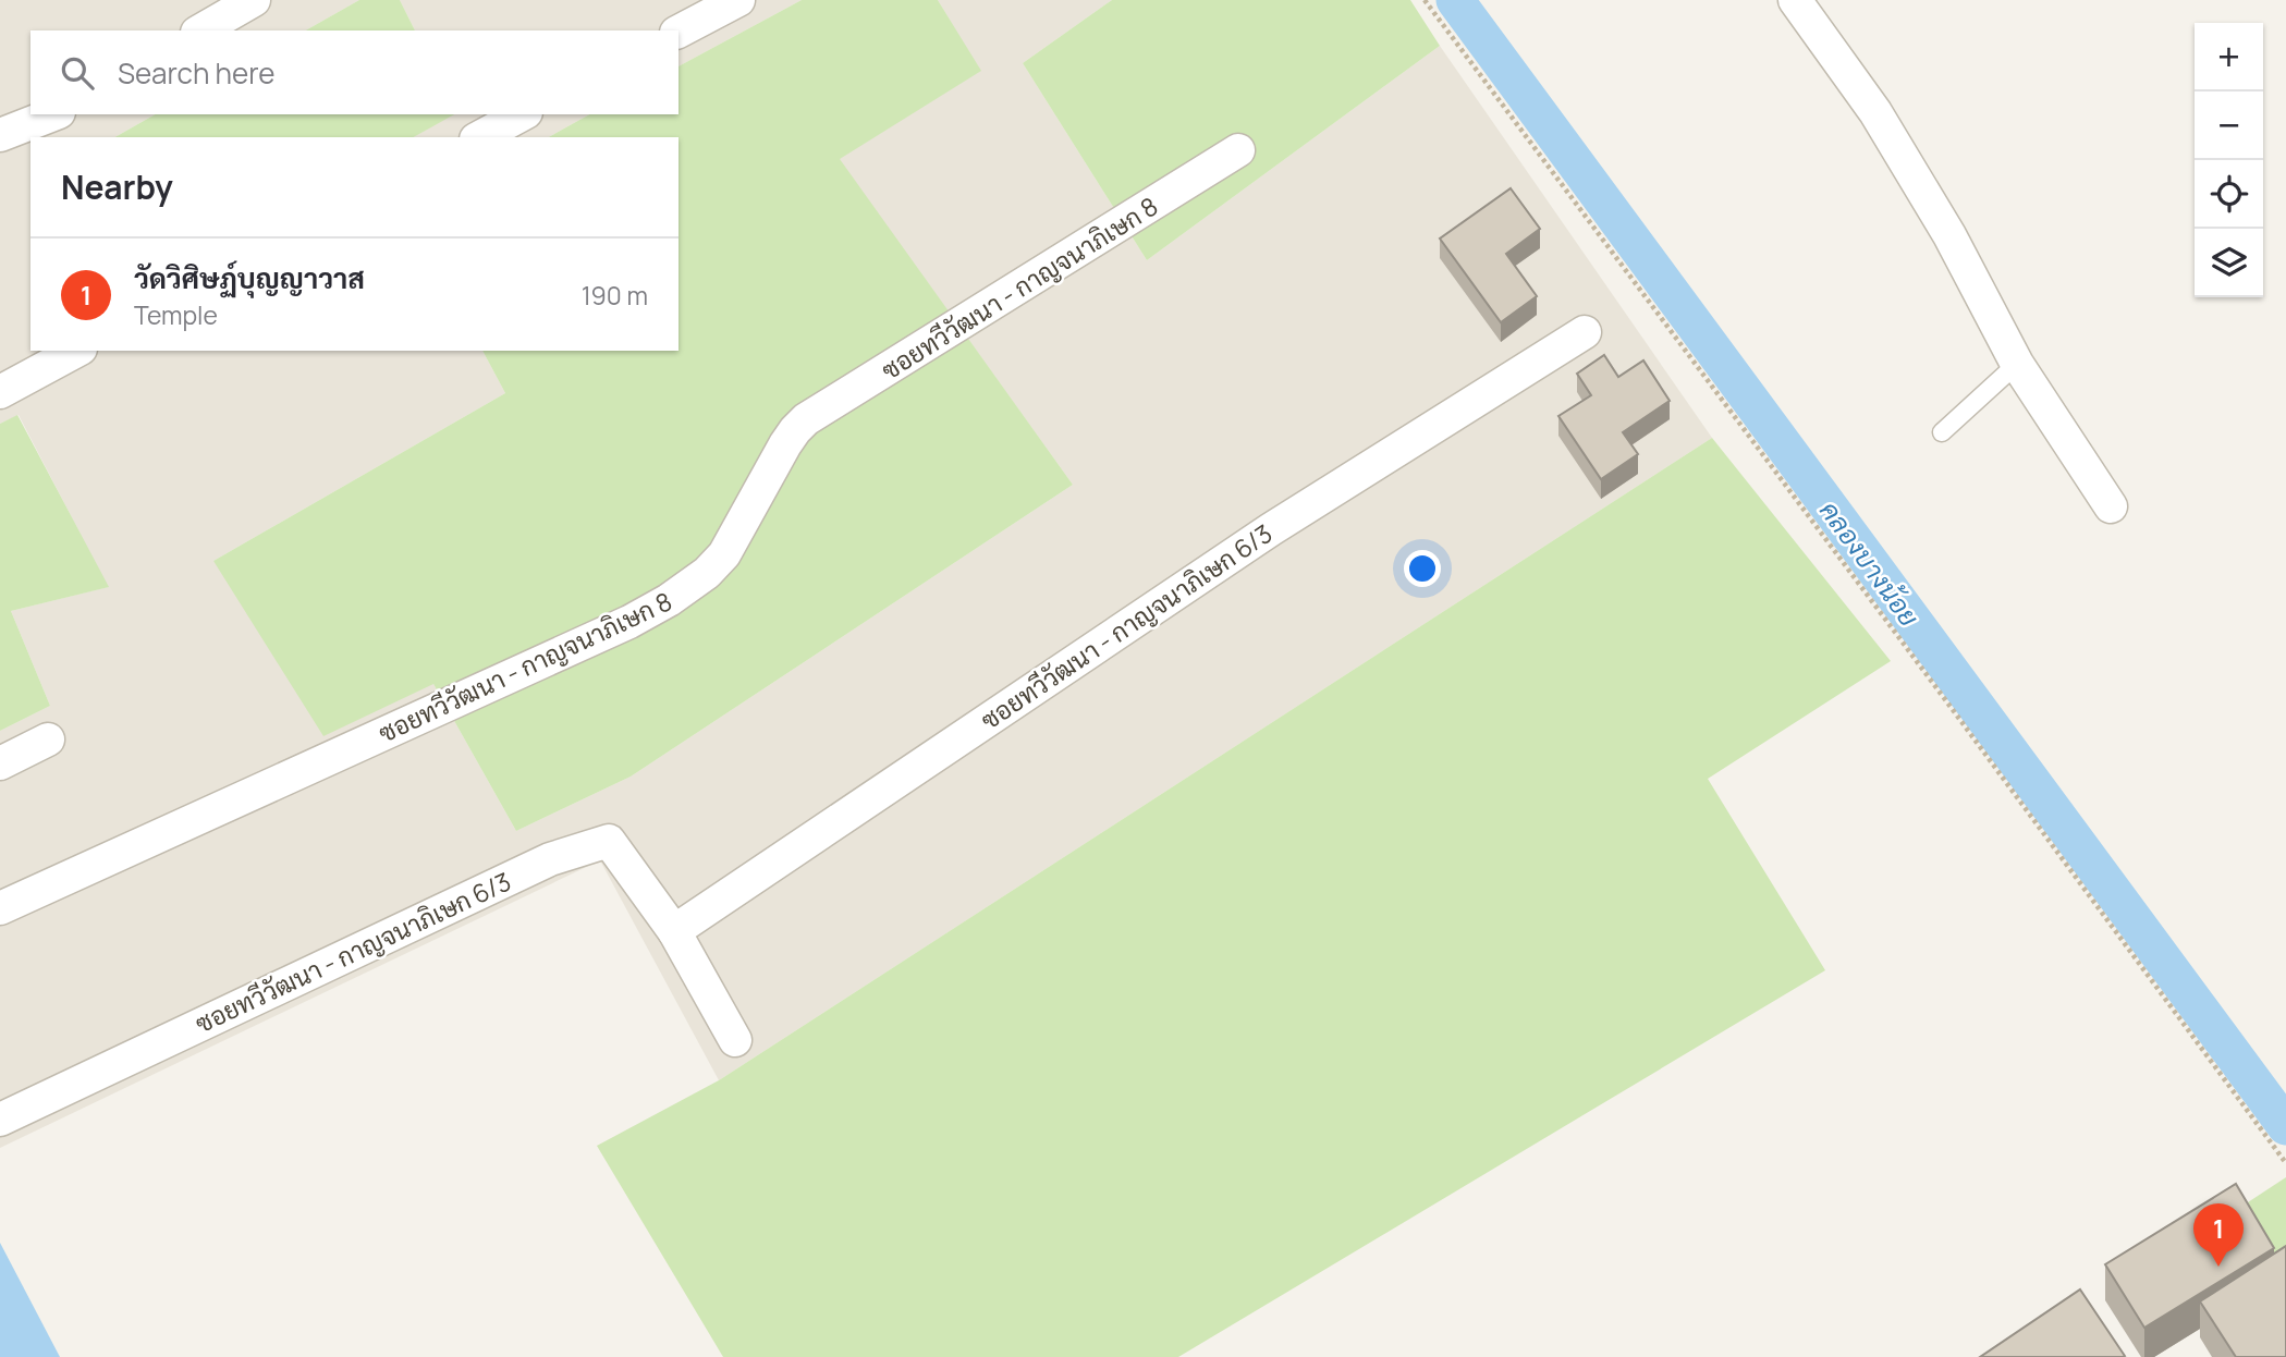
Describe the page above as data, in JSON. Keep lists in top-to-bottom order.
{
  "streets": {
    "street": ["ซอยทวีวัฒนา - กาญจนาภิเษก 8", "ซอยทวีวัฒนา - กาญจนาภิเษก 6/3"]
  },
  "water": ["คลองบางน้อย"],
  "page": {
    "map_buttons": ["+", "−"],
    "search": "Search here",
    "heading": "Nearby",
    "list": [
      {
        "mark": "1",
        "name": "วัดวิศิษฏ์บุญญาวาส",
        "note": "Temple",
        "value": "190 m"
      }
    ],
    "pins": "1"
  }
}
